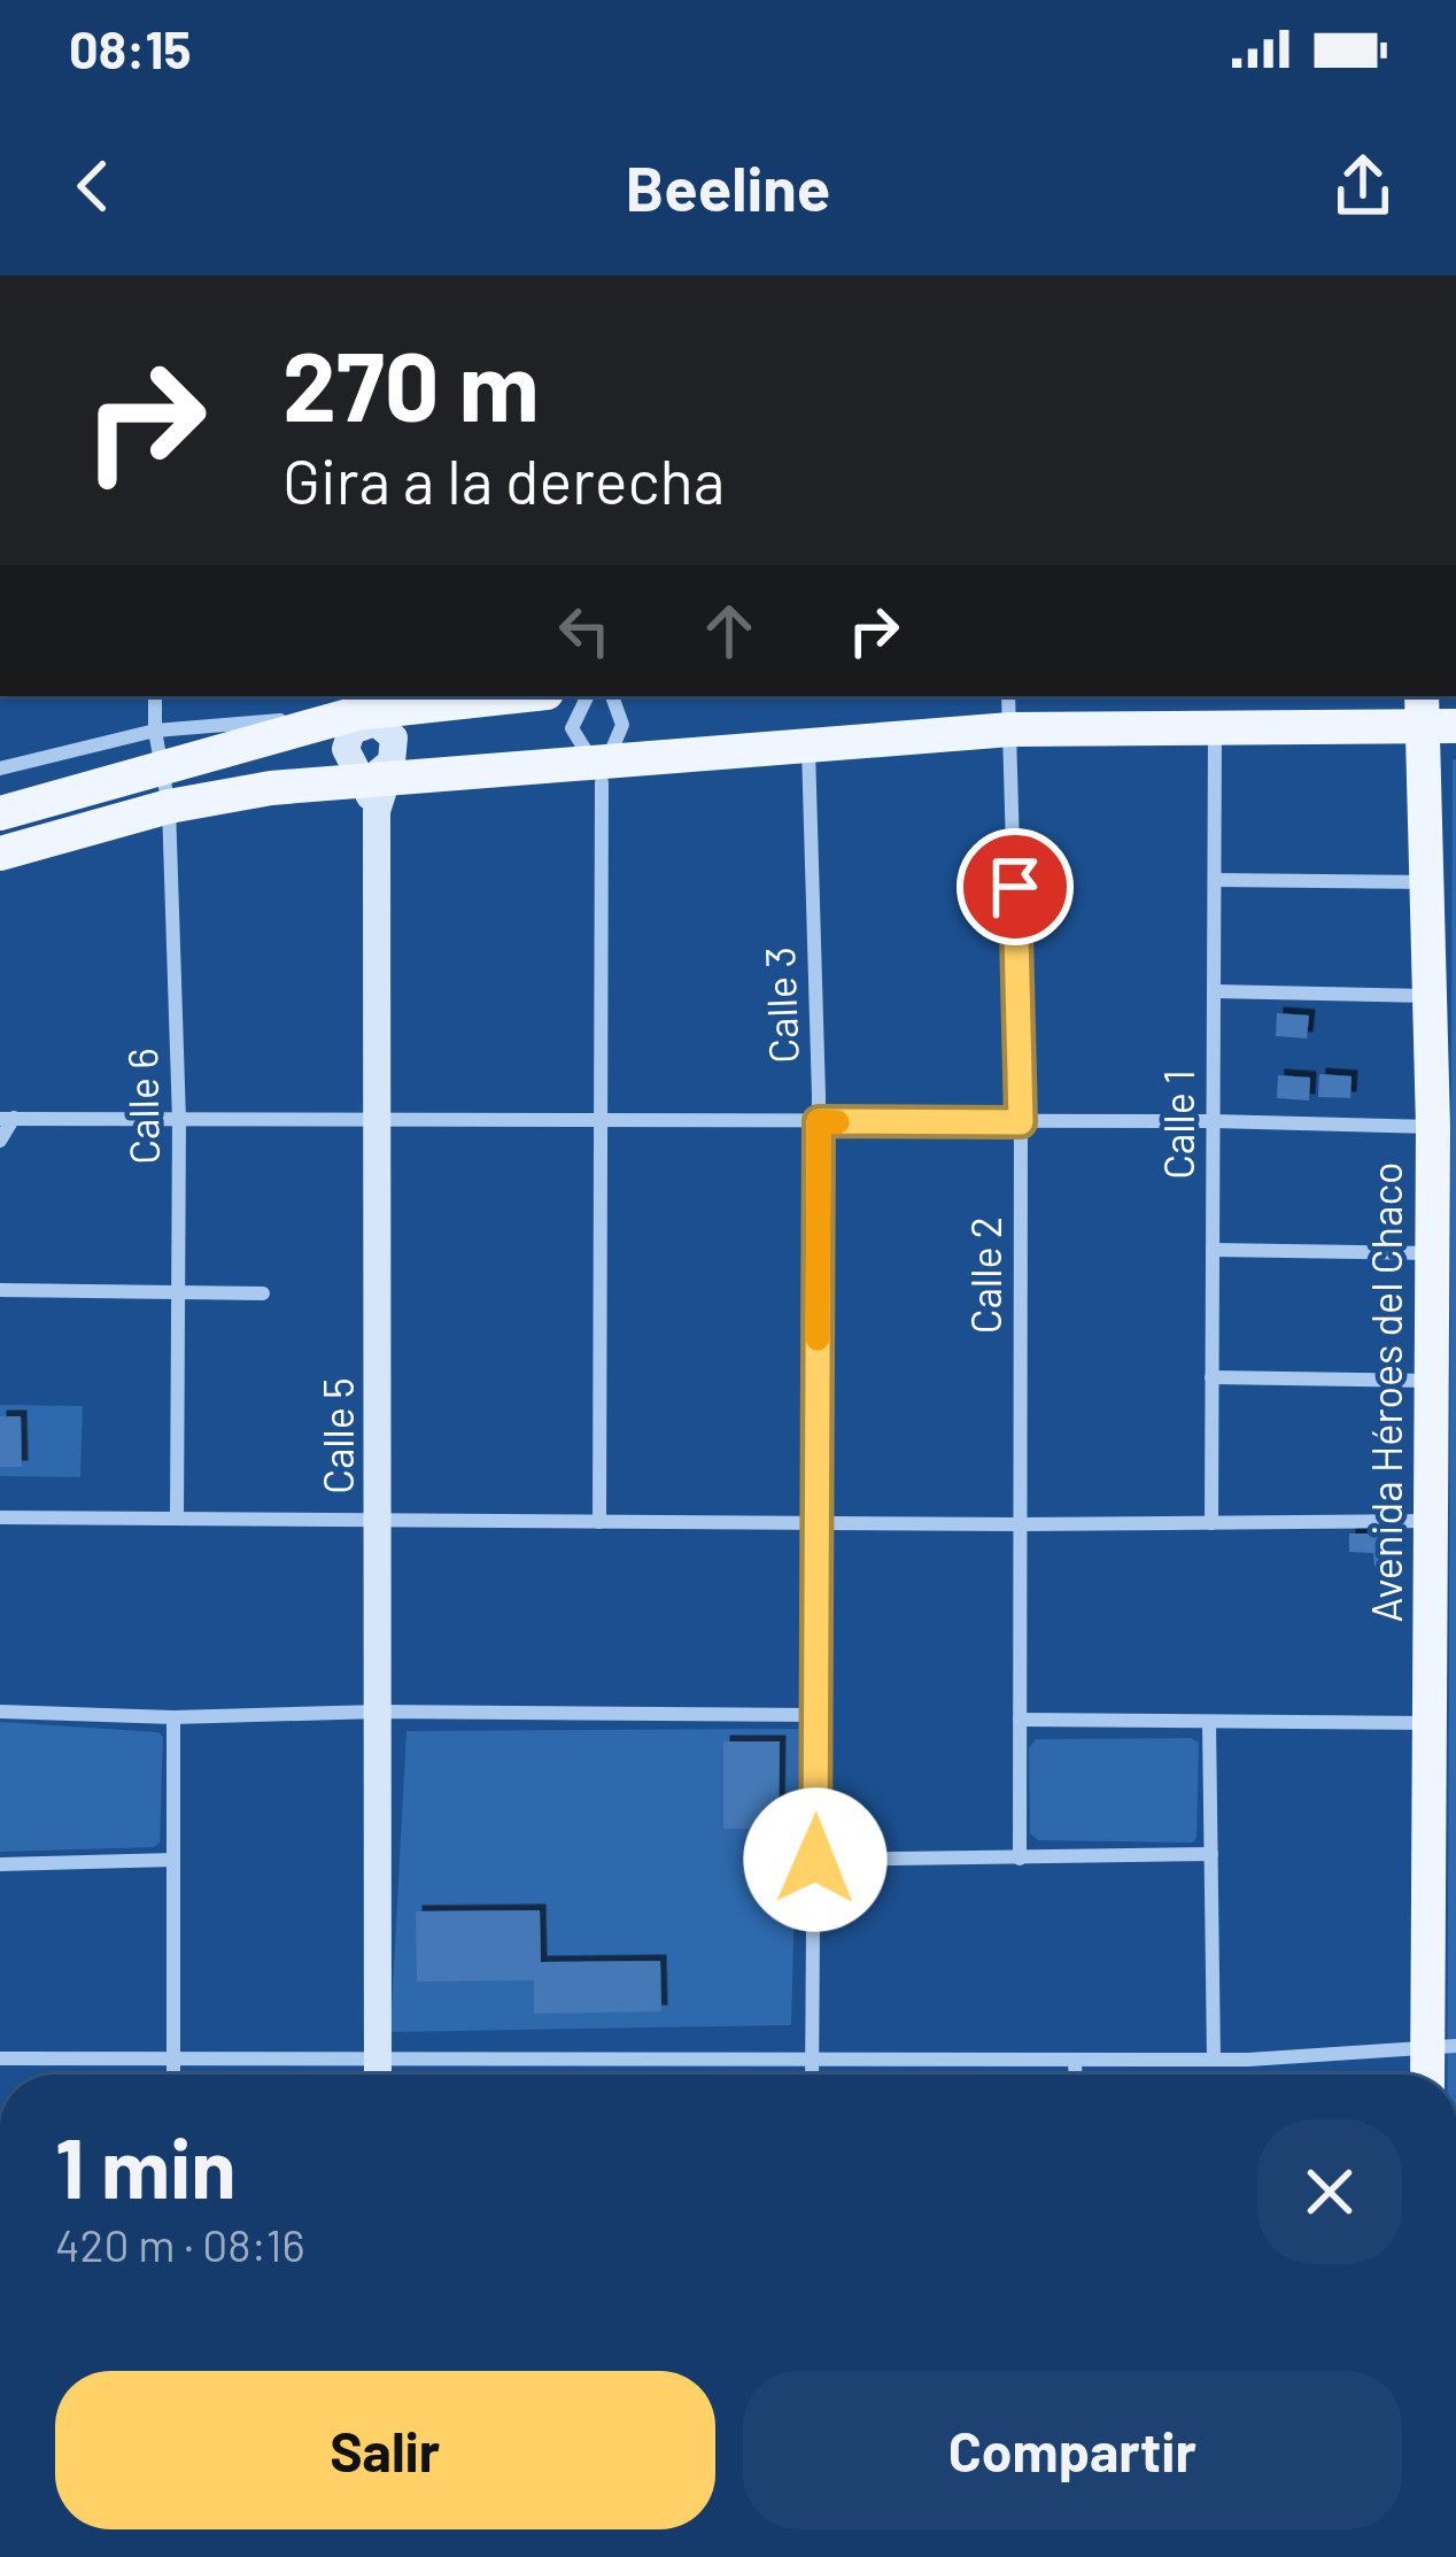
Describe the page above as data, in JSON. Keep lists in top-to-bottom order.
{
  "streets": {
    "main road": ["Avenida Héroes del Chaco", "Calle 5"],
    "street": [
      "Calle 3",
      "Calle 6",
      "Calle 1",
      "Calle 2"
    ]
  },
  "page": {
    "status": "08:15",
    "header": "Beeline",
    "turn": ["270 m", "Gira a la derecha"],
    "heading": ["1 min", "420 m · 08:16"],
    "buttons": ["Salir", "Compartir"]
  }
}
